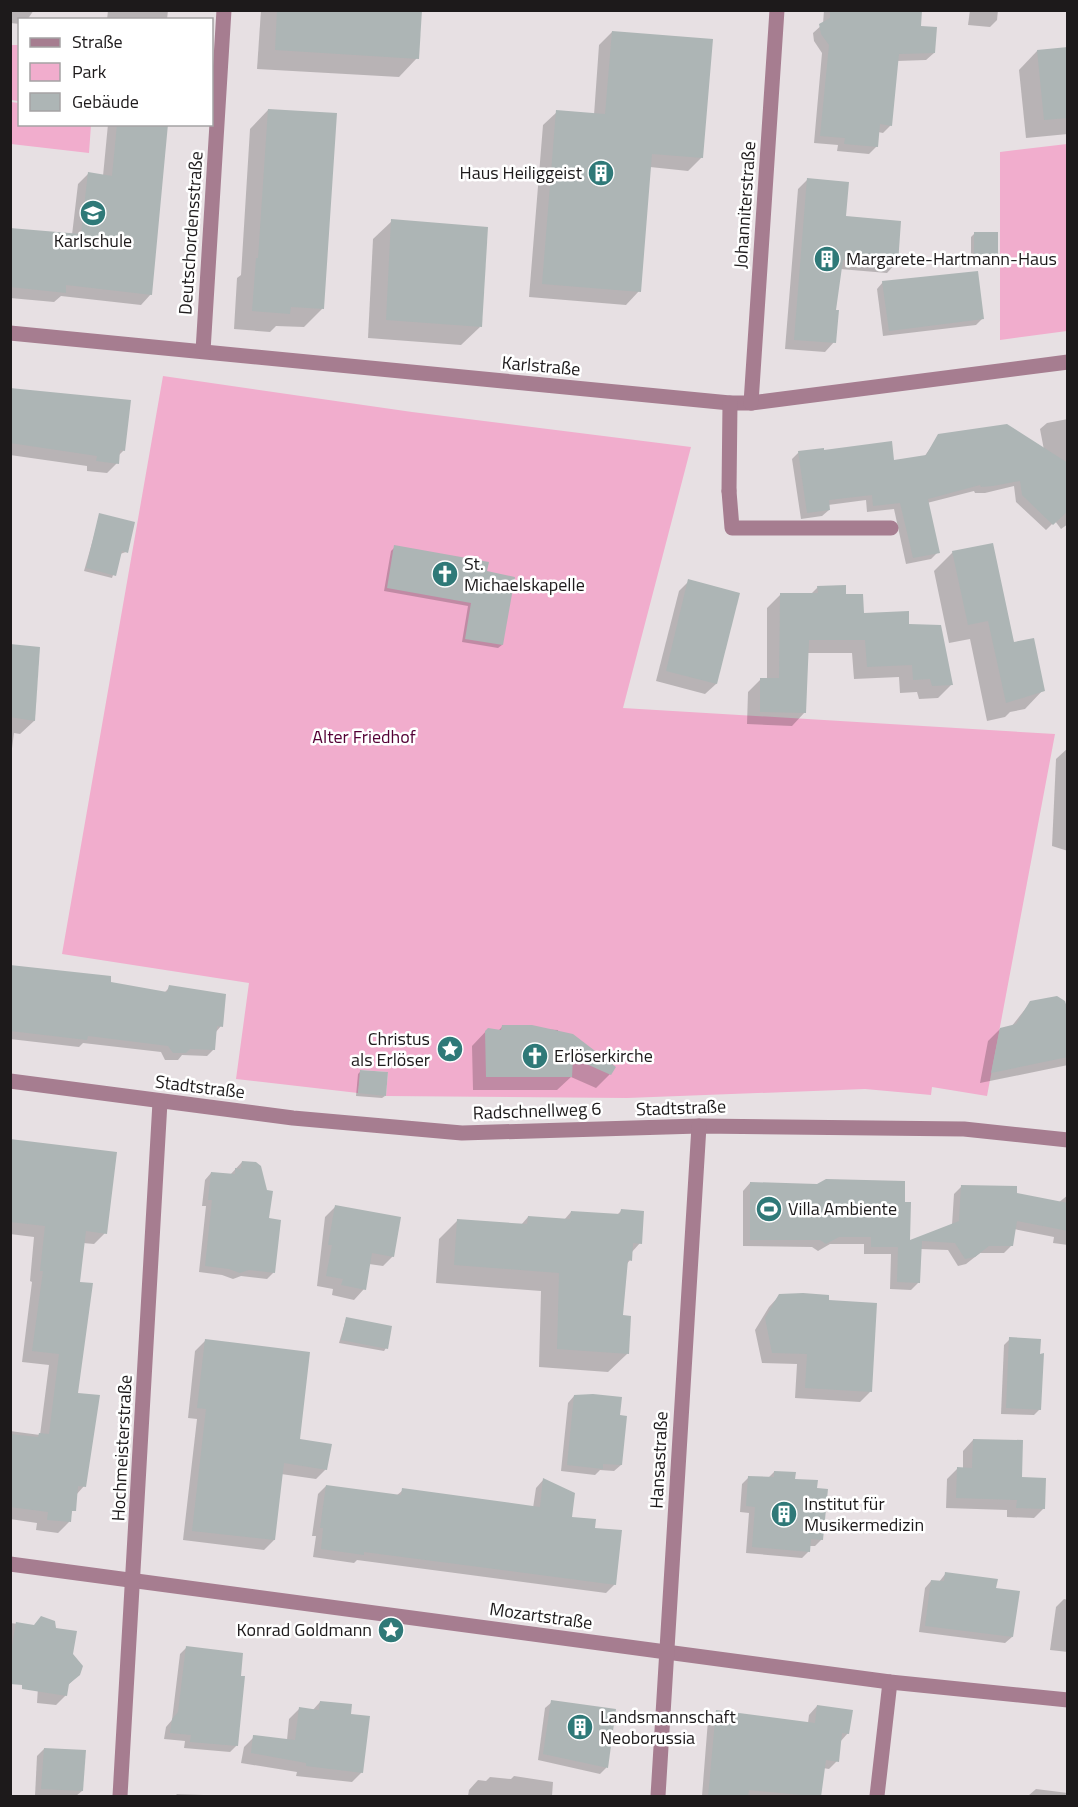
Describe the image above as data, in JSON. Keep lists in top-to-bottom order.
{
  "streets": {
    "street": [
      "Johanniterstraße",
      "Deutschordensstraße",
      "Karlstraße",
      "Stadtstraße",
      "Hochmeisterstraße",
      "Hansastraße",
      "Mozartstraße"
    ]
  },
  "crossings": [
    ["Johanniterstraße", "Karlstraße"],
    ["Deutschordensstraße", "Karlstraße"],
    ["Stadtstraße", "Hochmeisterstraße"],
    ["Stadtstraße", "Hansastraße"],
    ["Hochmeisterstraße", "Mozartstraße"],
    ["Hansastraße", "Mozartstraße"]
  ],
  "parks": ["Alter Friedhof"],
  "places": {
    "building": [
      "Haus Heiliggeist",
      "Margarete-Hartmann-Haus",
      "Institut für Musikermedizin",
      "Landsmannschaft Neoborussia"
    ],
    "school or university": ["Karlschule"],
    "church": ["St. Michaelskapelle", "Erlöserkirche"],
    "place": ["Christus als Erlöser", "Konrad Goldmann"],
    "sports": ["Villa Ambiente"]
  },
  "legend": ["Straße", "Park", "Gebäude"]
}
